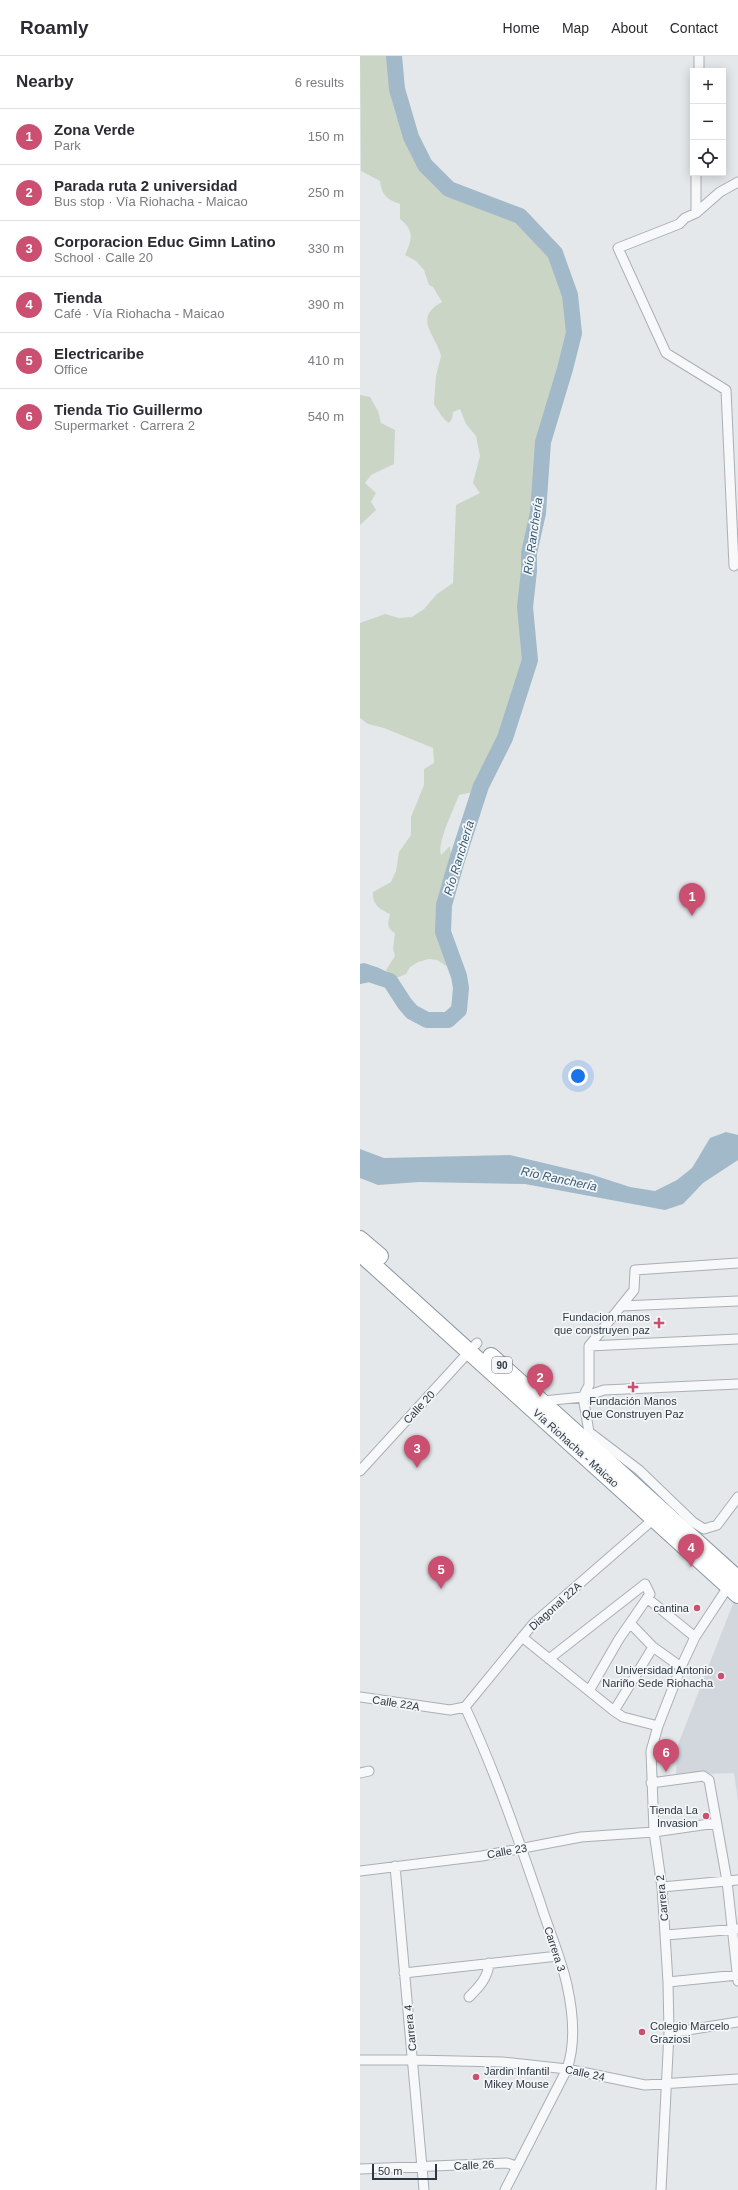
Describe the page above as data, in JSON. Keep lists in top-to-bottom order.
{
  "streets": {
    "highway": ["90", "Vía Riohacha - Maicao"],
    "street": [
      "Calle 20",
      "Diagonal 22A",
      "Calle 22A",
      "Calle 23",
      "Carrera 2",
      "Carrera 3",
      "Carrera 4",
      "Calle 24",
      "Calle 26"
    ]
  },
  "crossings": [
    ["Calle 20", "Vía Riohacha - Maicao"],
    ["Vía Riohacha - Maicao", "Diagonal 22A"],
    ["Vía Riohacha - Maicao", "Carrera 2"],
    ["Diagonal 22A", "Calle 22A"],
    ["Diagonal 22A", "Carrera 3"],
    ["Calle 22A", "Carrera 3"],
    ["Calle 23", "Carrera 2"],
    ["Calle 23", "Carrera 3"],
    ["Calle 23", "Carrera 4"],
    ["Carrera 2", "Calle 24"],
    ["Carrera 3", "Calle 24"],
    ["Carrera 3", "Calle 26"],
    ["Carrera 4", "Calle 24"],
    ["Carrera 4", "Calle 26"]
  ],
  "water": ["Río Ranchería"],
  "places": {
    "health": ["Fundacion manos que construyen paz", "Fundación Manos Que Construyen Paz"],
    "other": [
      "cantina",
      "Universidad Antonio Nariño Sede Riohacha",
      "Tienda La Invasion",
      "Colegio Marcelo Graziosi",
      "Jardin Infantil Mikey Mouse"
    ]
  },
  "scale_bar": "50 m",
  "page": {
    "header": "Roamly",
    "nav": [
      "Home",
      "Map",
      "About",
      "Contact"
    ],
    "heading": ["Nearby", "6 results"],
    "map_buttons": ["+", "−"],
    "list": [
      {
        "mark": "1",
        "name": "Zona Verde",
        "note": "Park",
        "value": "150 m"
      },
      {
        "mark": "2",
        "name": "Parada ruta 2 universidad",
        "note": "Bus stop · Vía Riohacha - Maicao",
        "value": "250 m"
      },
      {
        "mark": "3",
        "name": "Corporacion Educ Gimn Latino",
        "note": "School · Calle 20",
        "value": "330 m"
      },
      {
        "mark": "4",
        "name": "Tienda",
        "note": "Café · Vía Riohacha - Maicao",
        "value": "390 m"
      },
      {
        "mark": "5",
        "name": "Electricaribe",
        "note": "Office",
        "value": "410 m"
      },
      {
        "mark": "6",
        "name": "Tienda Tio Guillermo",
        "note": "Supermarket · Carrera 2",
        "value": "540 m"
      }
    ],
    "pins": [
      "1",
      "2",
      "3",
      "4",
      "5",
      "6"
    ],
    "scale": "50 m"
  }
}
